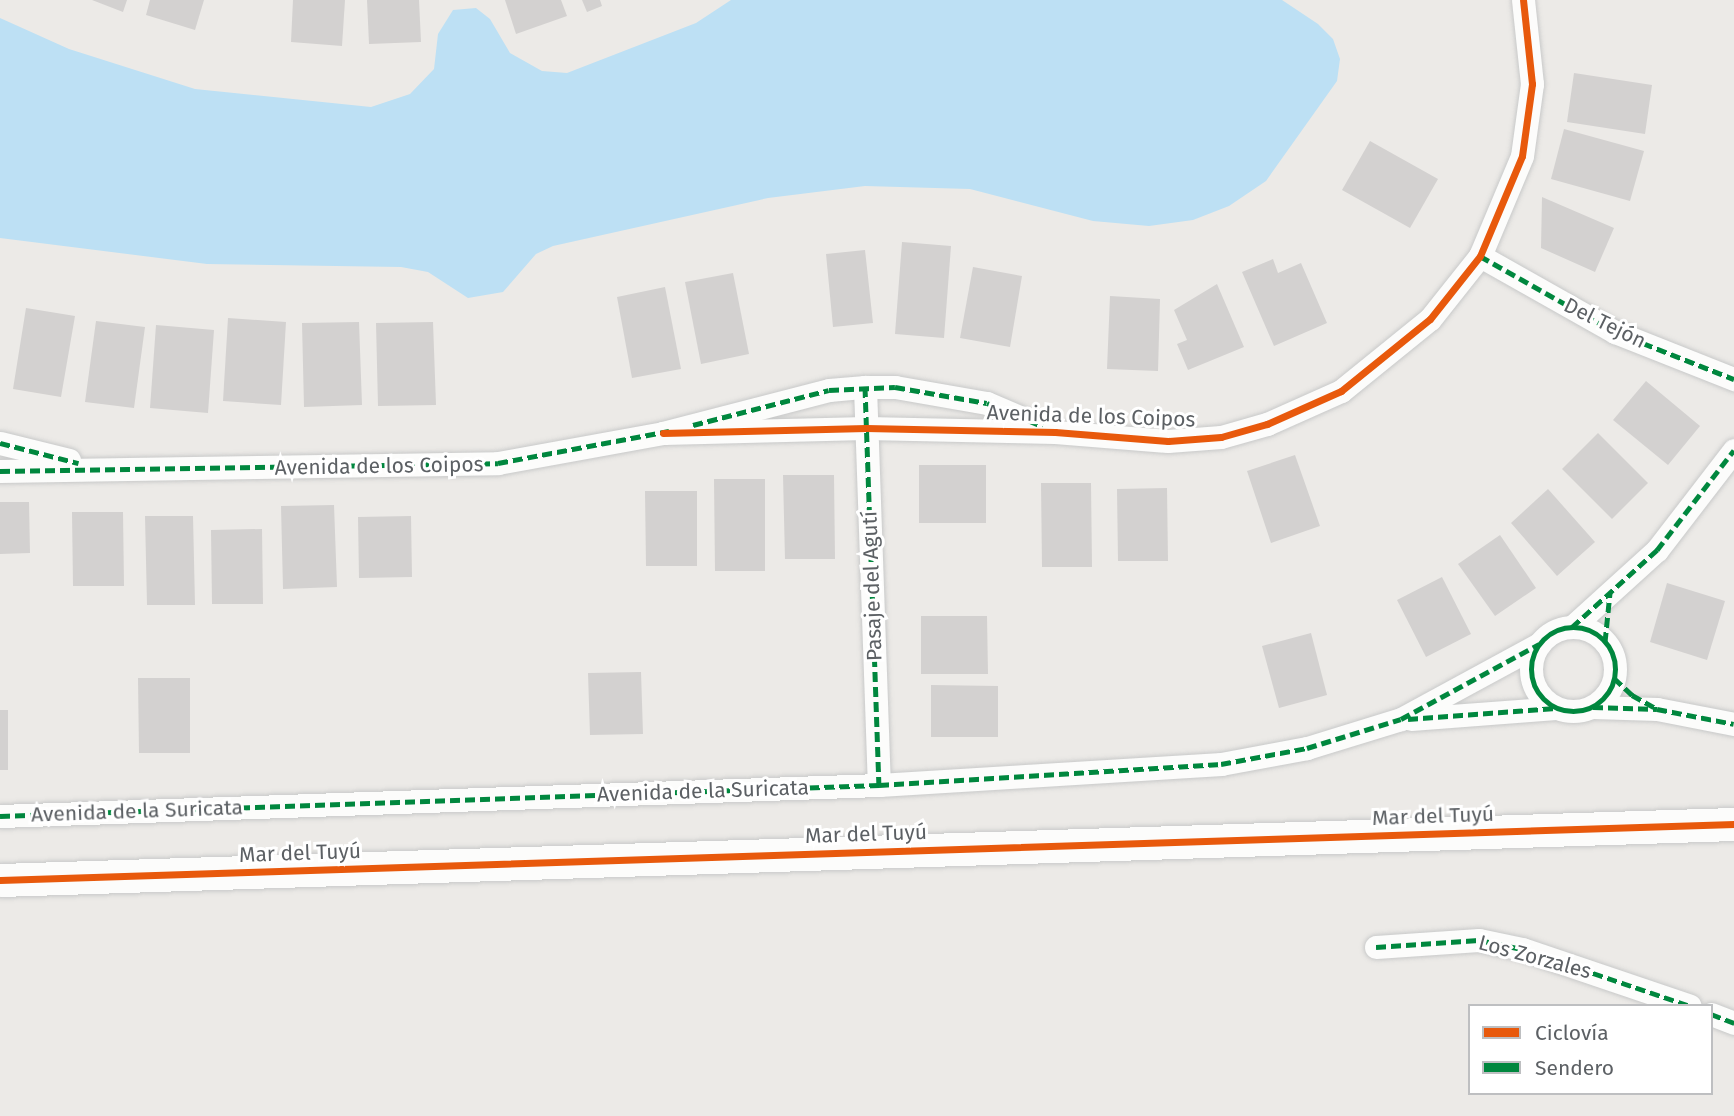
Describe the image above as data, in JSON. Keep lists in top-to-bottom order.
{
  "streets": {
    "street": [
      "Del Tejón",
      "Avenida de los Coipos",
      "Pasaje del Agutí",
      "Avenida de la Suricata",
      "Mar del Tuyú",
      "Los Zorzales"
    ]
  },
  "crossings": [
    ["Del Tejón", "Avenida de los Coipos"],
    ["Avenida de los Coipos", "Pasaje del Agutí"],
    ["Pasaje del Agutí", "Avenida de la Suricata"]
  ],
  "legend": ["Ciclovía", "Sendero"]
}
